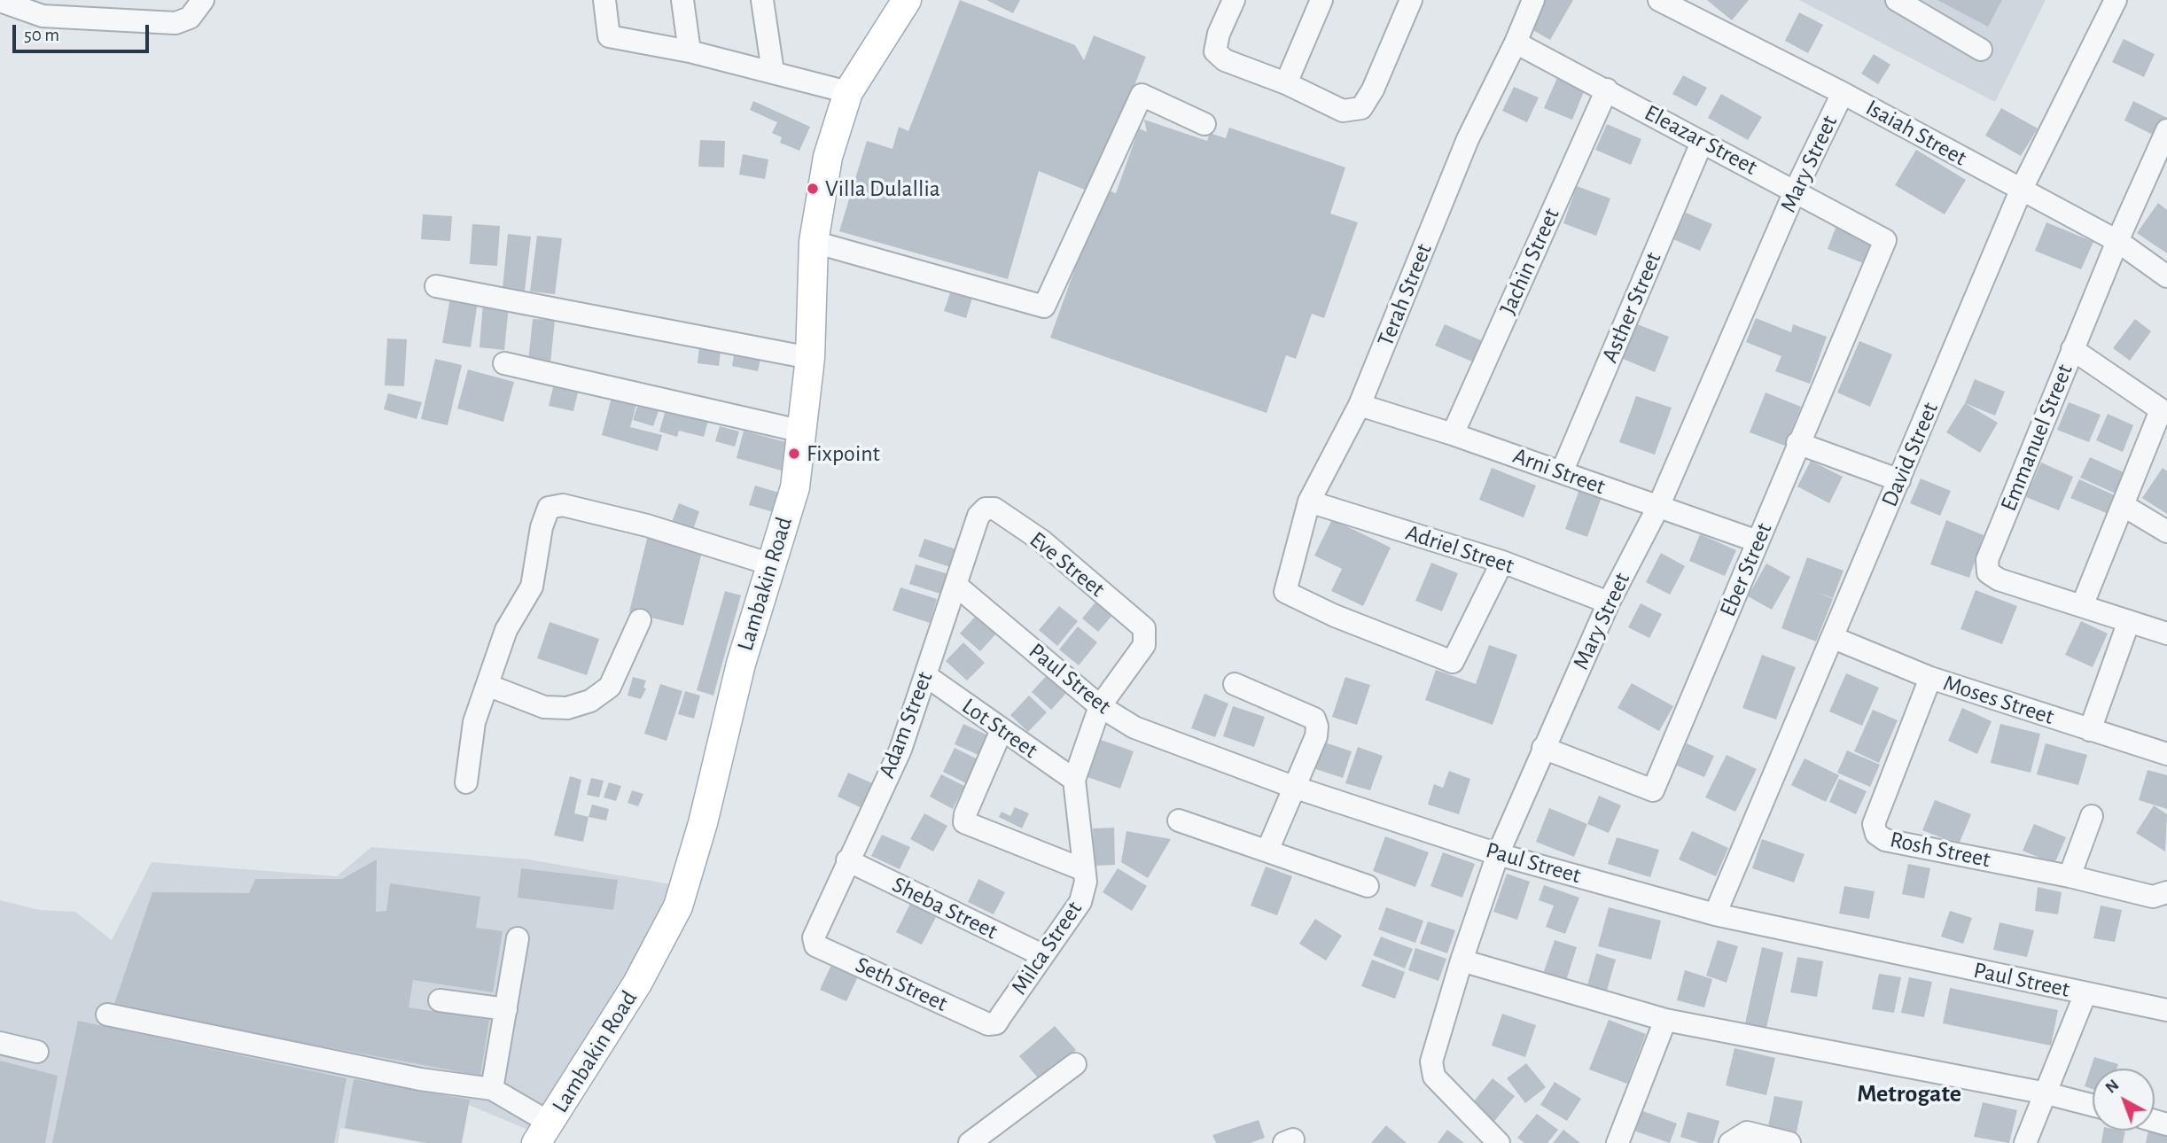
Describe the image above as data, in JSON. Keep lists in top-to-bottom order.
{
  "streets": {
    "main road": ["Lambakin Road"],
    "street": [
      "Isaiah Street",
      "Eleazar Street",
      "Mary Street",
      "Jachin Street",
      "Terah Street",
      "Asther Street",
      "Emmanuel Street",
      "David Street",
      "Arni Street",
      "Adriel Street",
      "Eve Street",
      "Eber Street",
      "Paul Street",
      "Moses Street",
      "Adam Street",
      "Lot Street",
      "Rosh Street",
      "Sheba Street",
      "Milca Street",
      "Seth Street"
    ]
  },
  "crossings": [
    ["Isaiah Street", "Mary Street"],
    ["Isaiah Street", "Emmanuel Street"],
    ["Isaiah Street", "David Street"],
    ["Eleazar Street", "Mary Street"],
    ["Eleazar Street", "Jachin Street"],
    ["Eleazar Street", "Terah Street"],
    ["Eleazar Street", "Asther Street"],
    ["Eleazar Street", "Eber Street"],
    ["Mary Street", "Arni Street"],
    ["Mary Street", "Adriel Street"],
    ["Mary Street", "Eber Street"],
    ["Mary Street", "Paul Street"],
    ["Jachin Street", "Arni Street"],
    ["Terah Street", "Arni Street"],
    ["Terah Street", "Adriel Street"],
    ["Asther Street", "Arni Street"],
    ["David Street", "Paul Street"],
    ["David Street", "Moses Street"],
    ["Arni Street", "Eber Street"],
    ["Eve Street", "Adam Street"],
    ["Eve Street", "Milca Street"],
    ["Paul Street", "Adam Street"],
    ["Paul Street", "Milca Street"],
    ["Moses Street", "Rosh Street"],
    ["Adam Street", "Lot Street"],
    ["Adam Street", "Sheba Street"],
    ["Adam Street", "Seth Street"],
    ["Lot Street", "Milca Street"],
    ["Sheba Street", "Milca Street"],
    ["Milca Street", "Seth Street"]
  ],
  "districts": ["Metrogate"],
  "places": ["Villa Dulallia", "Fixpoint"],
  "scale_bar": "50 m",
  "north": "top left"
}
